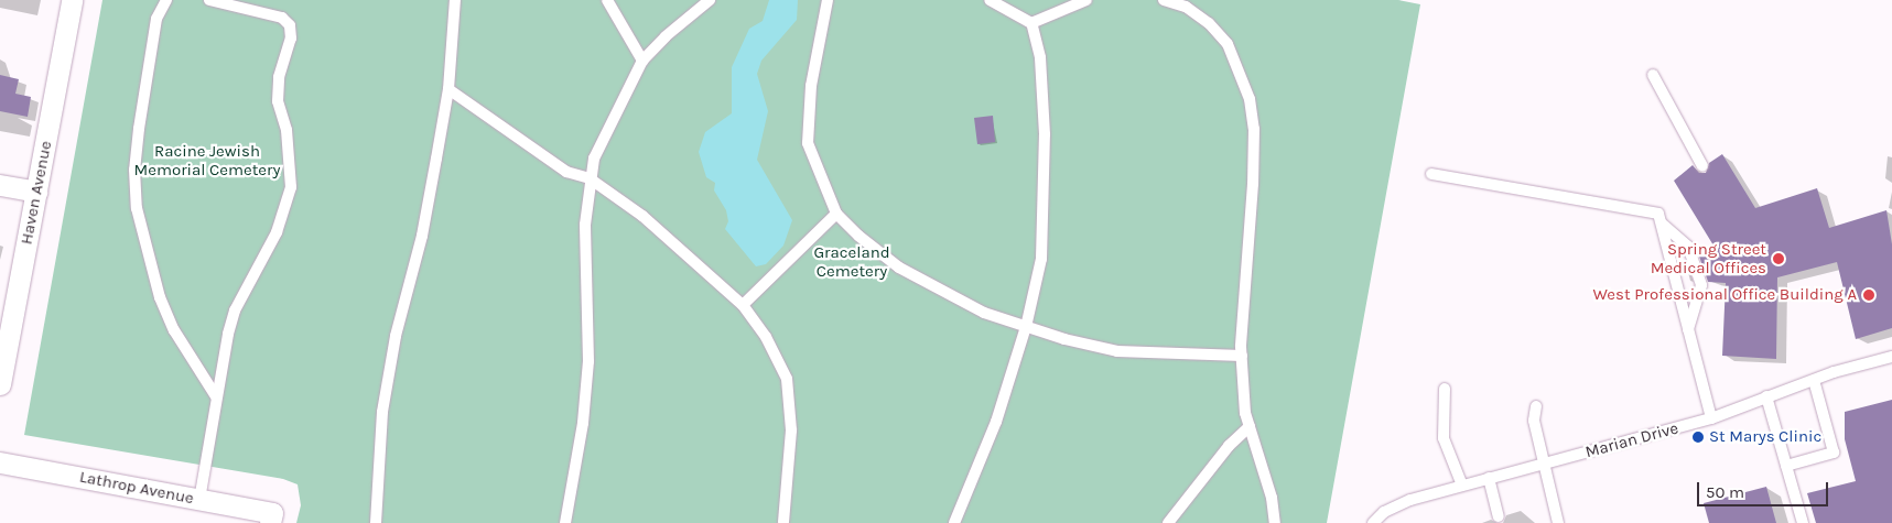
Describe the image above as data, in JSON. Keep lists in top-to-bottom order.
{
  "streets": {
    "street": ["Haven Avenue", "Lathrop Avenue"],
    "lane": ["Marian Drive"]
  },
  "parks": ["Racine Jewish Memorial Cemetery", "Graceland Cemetery"],
  "places": ["Spring Street Medical Offices", "West Professional Office Building A", "St Marys Clinic"],
  "scale_bar": "50 m"
}
